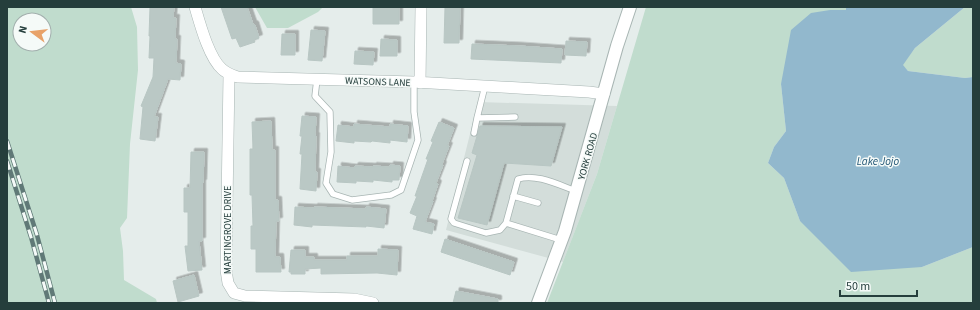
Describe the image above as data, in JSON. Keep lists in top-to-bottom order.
{
  "streets": {
    "street": ["WATSONS LANE", "YORK ROAD", "MARTINGROVE DRIVE"]
  },
  "crossings": [
    ["WATSONS LANE", "YORK ROAD"],
    ["WATSONS LANE", "MARTINGROVE DRIVE"]
  ],
  "water": ["Lake Jojo"],
  "scale_bar": "50 m",
  "north": "left"
}
